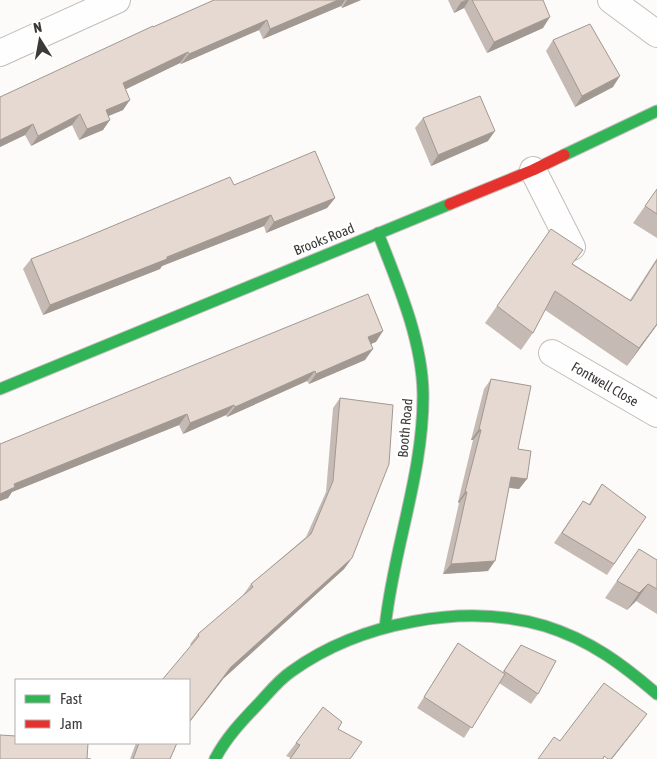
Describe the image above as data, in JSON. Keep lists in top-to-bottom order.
{
  "streets": {
    "street": ["Brooks Road", "Fontwell Close", "Booth Road"]
  },
  "crossings": [
    ["Brooks Road", "Booth Road"]
  ],
  "legend": ["Fast", "Jam"],
  "north": "top"
}
